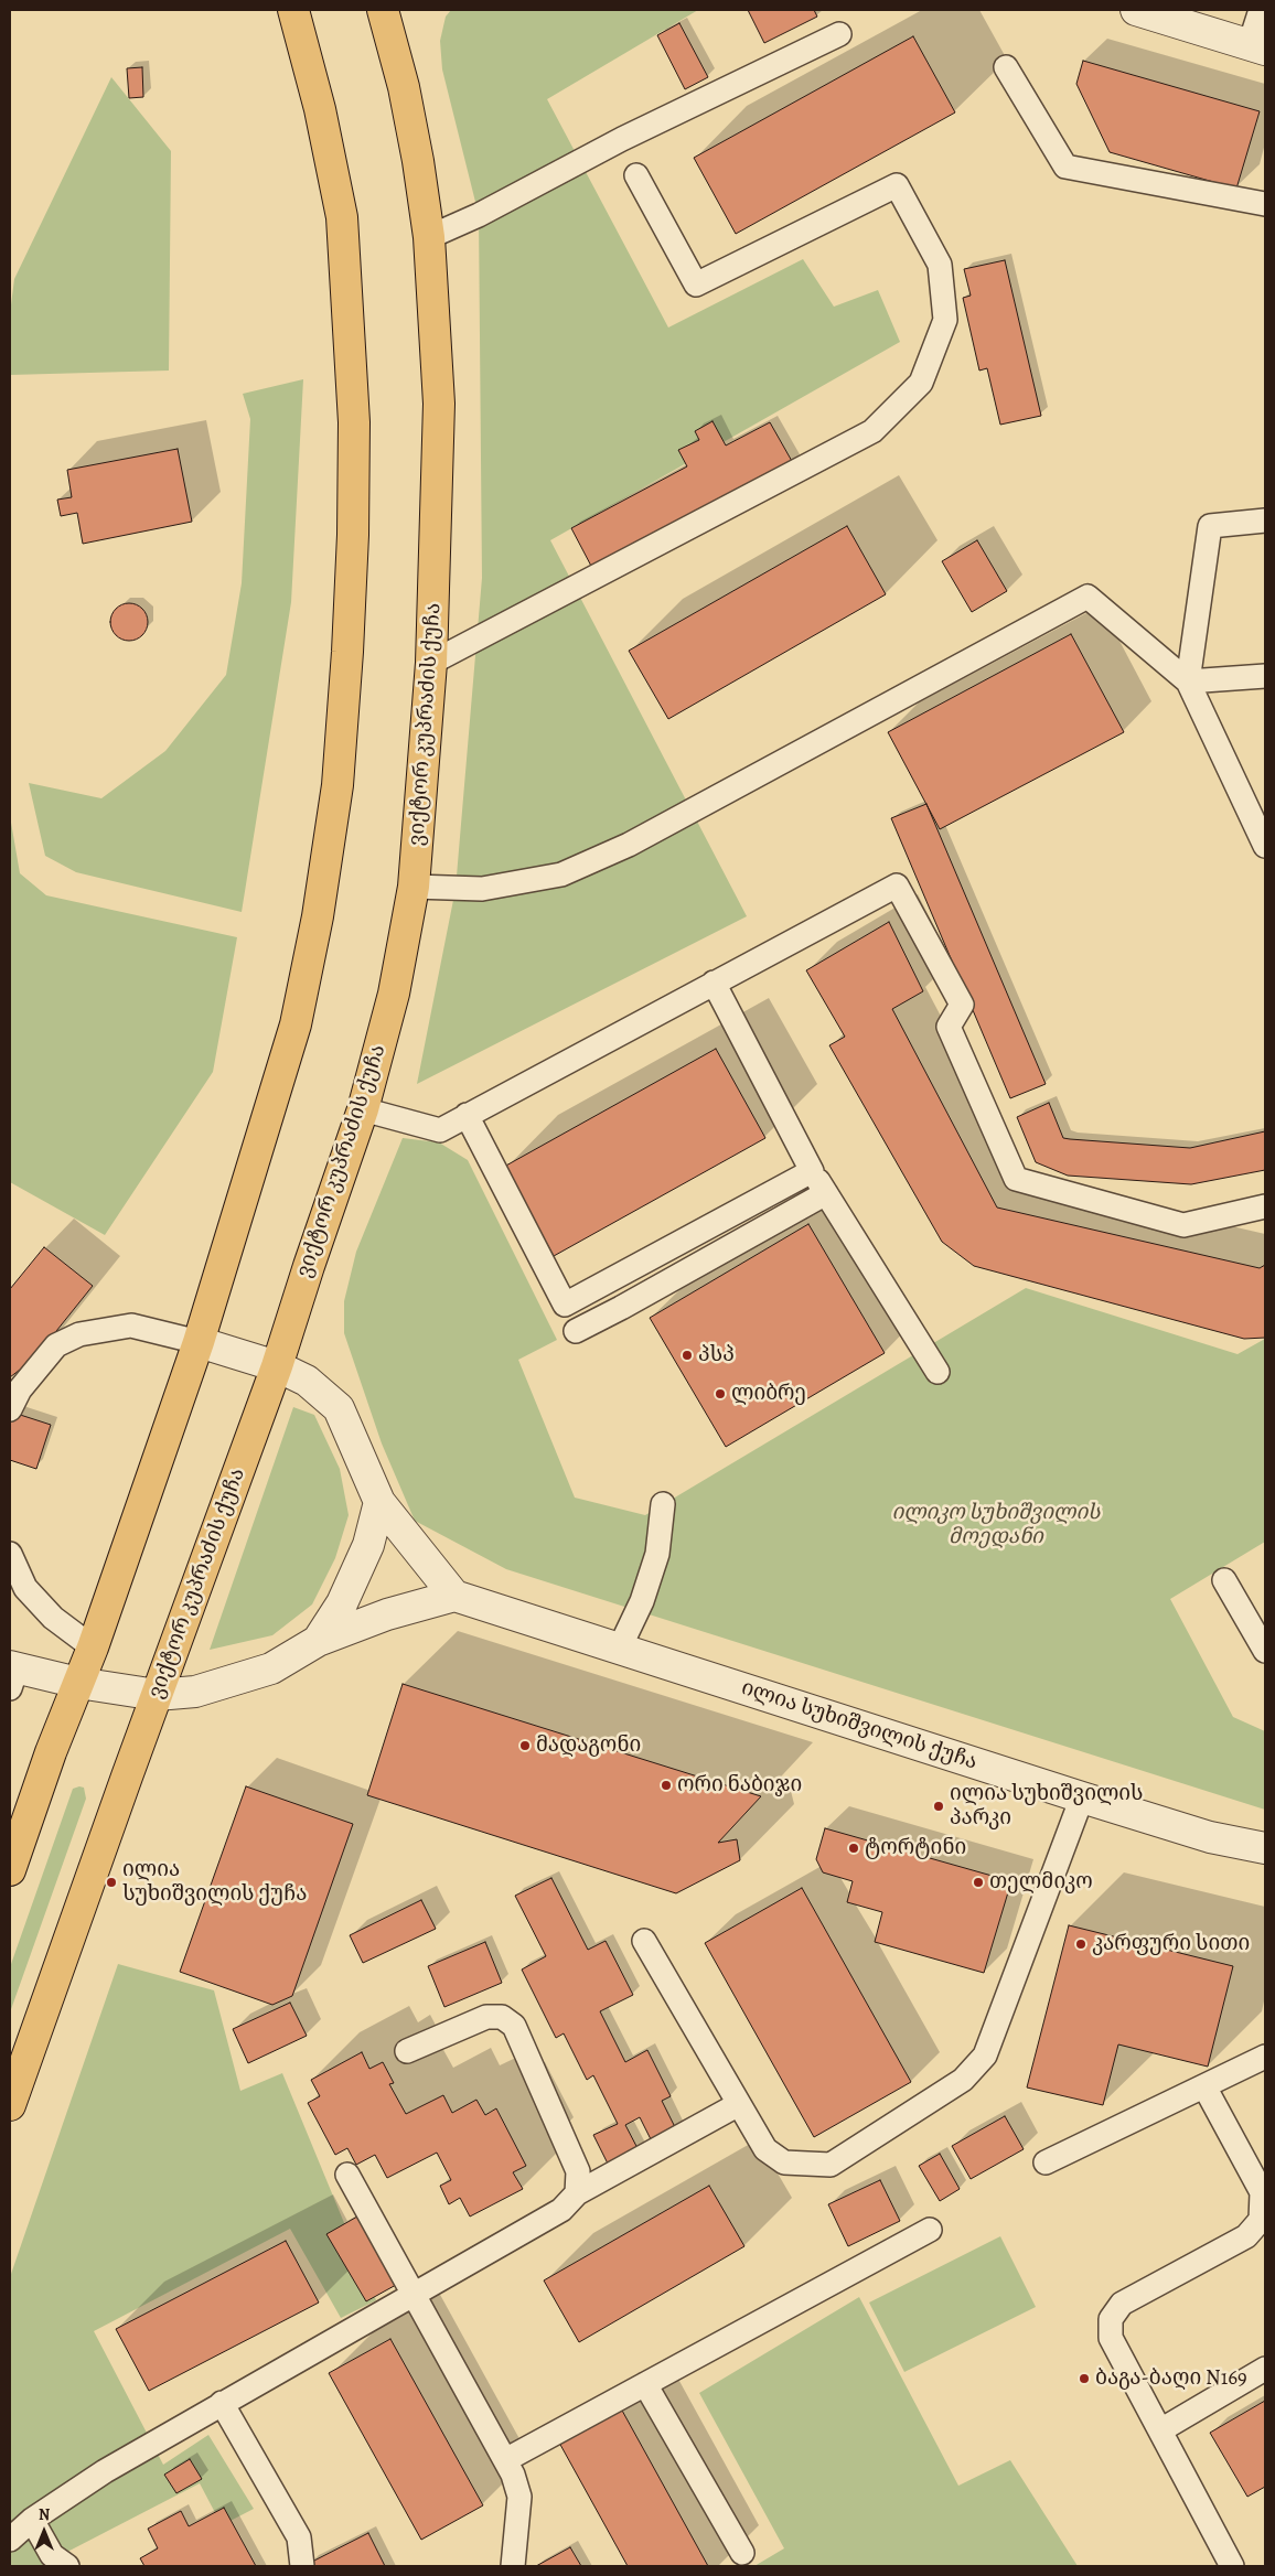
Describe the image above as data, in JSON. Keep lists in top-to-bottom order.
{
  "streets": {
    "main road": ["ვიქტორ კუპრაძის ქუჩა"],
    "street": ["ილია სუხიშვილის ქუჩა"]
  },
  "parks": ["ილიკო სუხიშვილის მოედანი"],
  "places": [
    "პსპ",
    "ლიბრე",
    "მადაგონი",
    "ორი ნაბიჯი",
    "ილია სუხიშვილის პარკი",
    "ტორტინი",
    "ილია სუხიშვილის ქუჩა",
    "თელმიკო",
    "კარფური სითი",
    "ბაგა-ბაღი N169"
  ],
  "north": "top"
}
